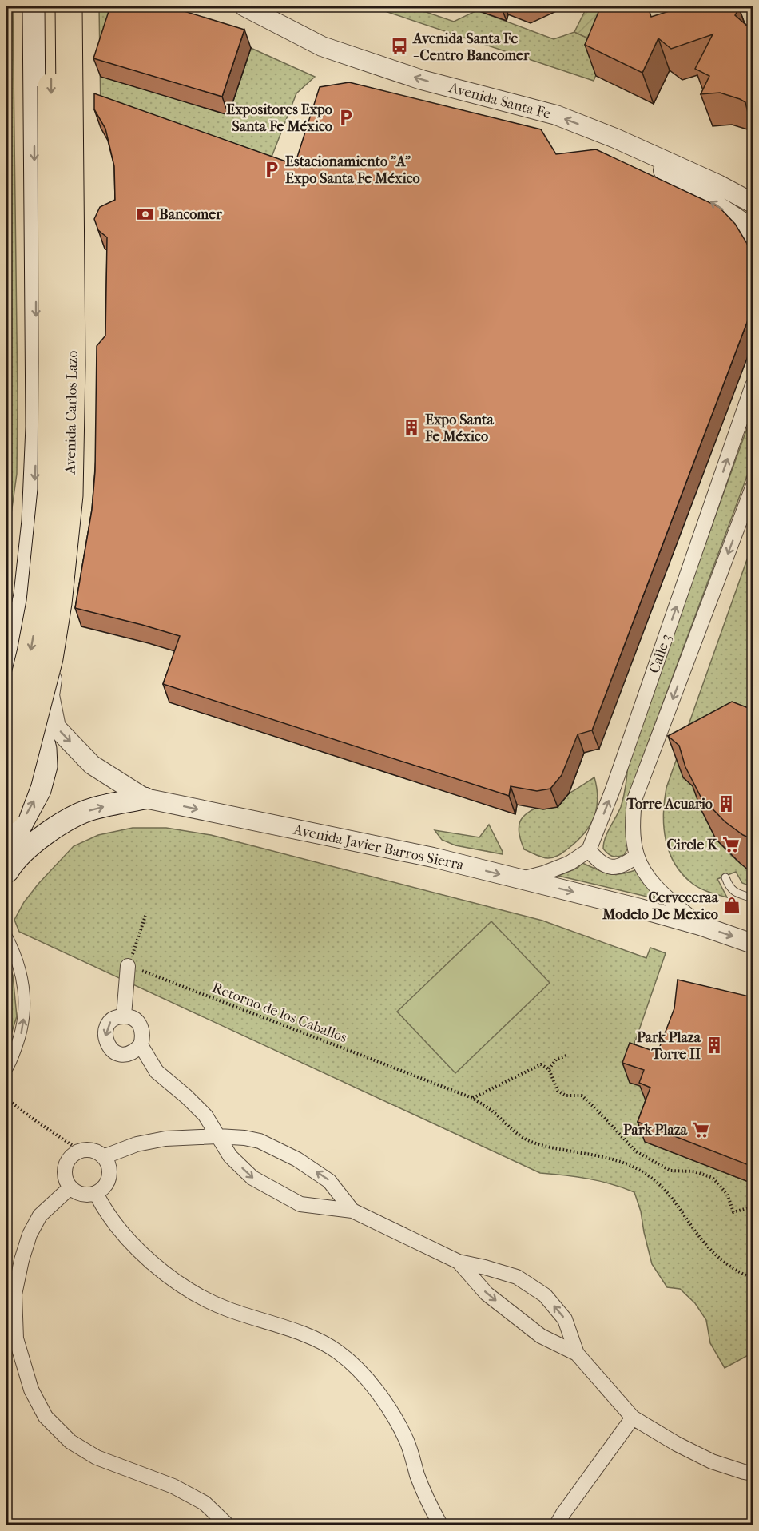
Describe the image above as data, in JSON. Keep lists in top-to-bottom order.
{
  "streets": {
    "highway": ["Avenida Carlos Lazo"],
    "street": ["Avenida Santa Fe", "Calle 3", "Avenida Javier Barros Sierra"],
    "path": ["Retorno de los Caballos"]
  },
  "crossings": [
    ["Avenida Carlos Lazo", "Avenida Javier Barros Sierra"],
    ["Calle 3", "Avenida Javier Barros Sierra"]
  ],
  "one_way": ["Avenida Santa Fe", "Avenida Javier Barros Sierra"],
  "places": {
    "bus stop": ["Avenida Santa Fe - Centro Bancomer"],
    "parking": ["Expositores Expo Santa Fe México", "Estacionamiento \"A\" Expo Santa Fe México"],
    "bank": ["Bancomer"],
    "building": ["Expo Santa Fe México", "Torre Acuario", "Park Plaza Torre II"],
    "supermarket": ["Circle K", "Park Plaza"],
    "shop": ["Cerveceraa Modelo De Mexico"]
  }
}
